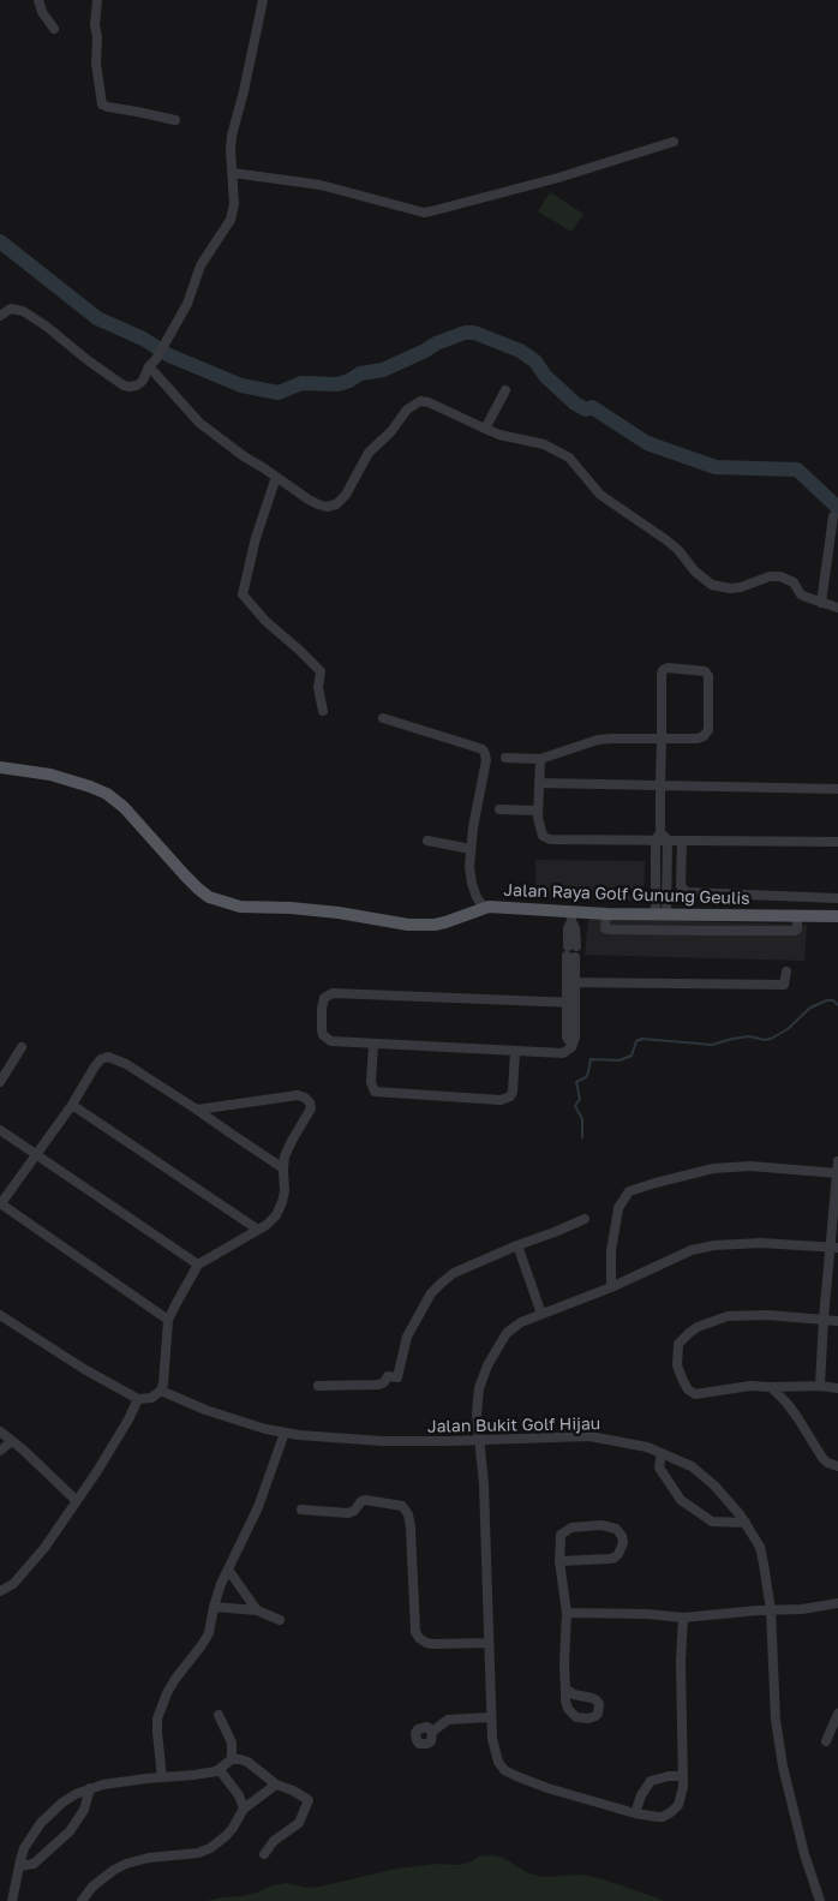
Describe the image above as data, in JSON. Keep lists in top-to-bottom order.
{
  "streets": {
    "main road": ["Jalan Raya Golf Gunung Geulis"],
    "street": ["Jalan Bukit Golf Hijau"]
  }
}
